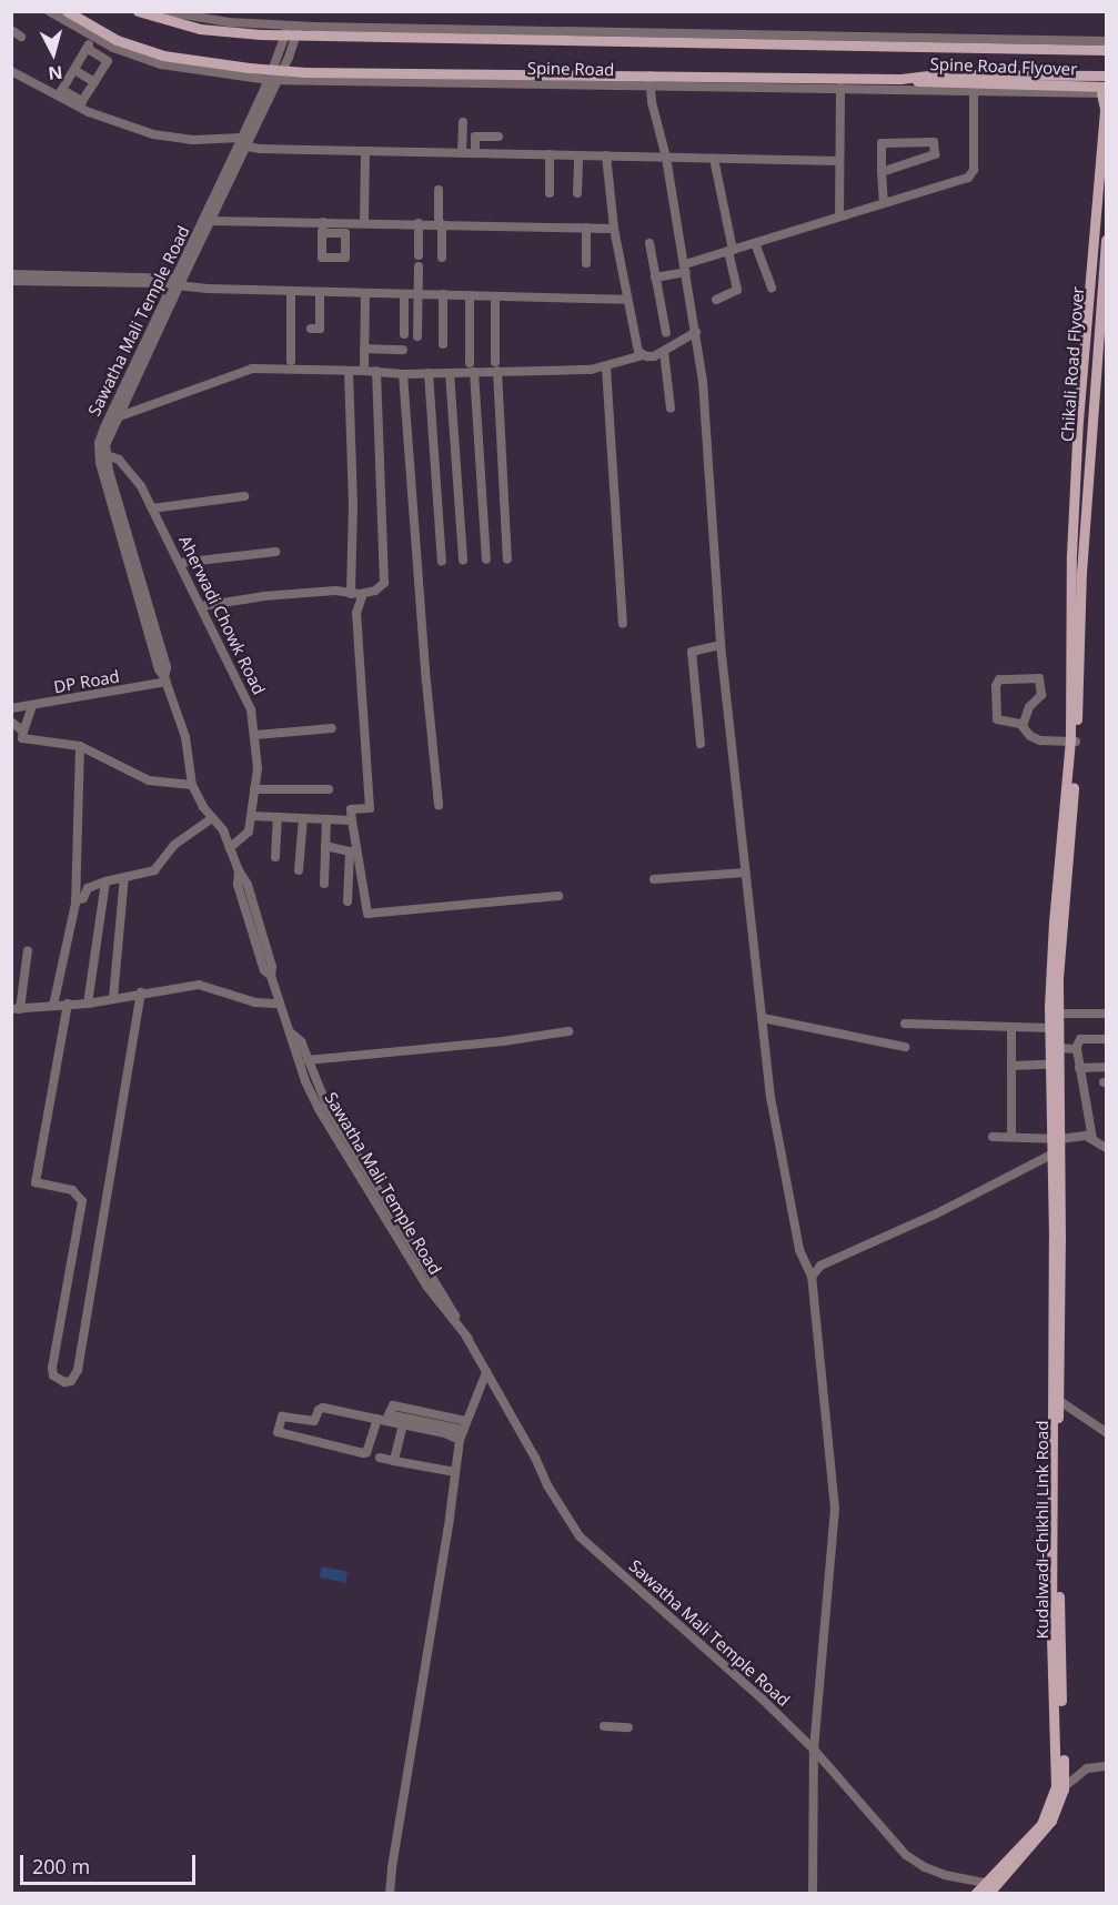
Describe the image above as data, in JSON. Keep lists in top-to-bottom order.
{
  "streets": {
    "main road": [
      "Spine Road Flyover",
      "Spine Road",
      "Chikali Road Flyover",
      "Kudalwadi-Chikhli Link Road"
    ],
    "street": ["Sawatha Mali Temple Road", "Aherwadi Chowk Road", "DP Road"]
  },
  "crossings": [
    ["Spine Road Flyover", "Spine Road"],
    ["Spine Road", "Sawatha Mali Temple Road"],
    ["Sawatha Mali Temple Road", "Aherwadi Chowk Road"],
    ["Sawatha Mali Temple Road", "DP Road"],
    ["Sawatha Mali Temple Road", "Kudalwadi-Chikhli Link Road"]
  ],
  "scale_bar": "200 m",
  "north": "bottom"
}
